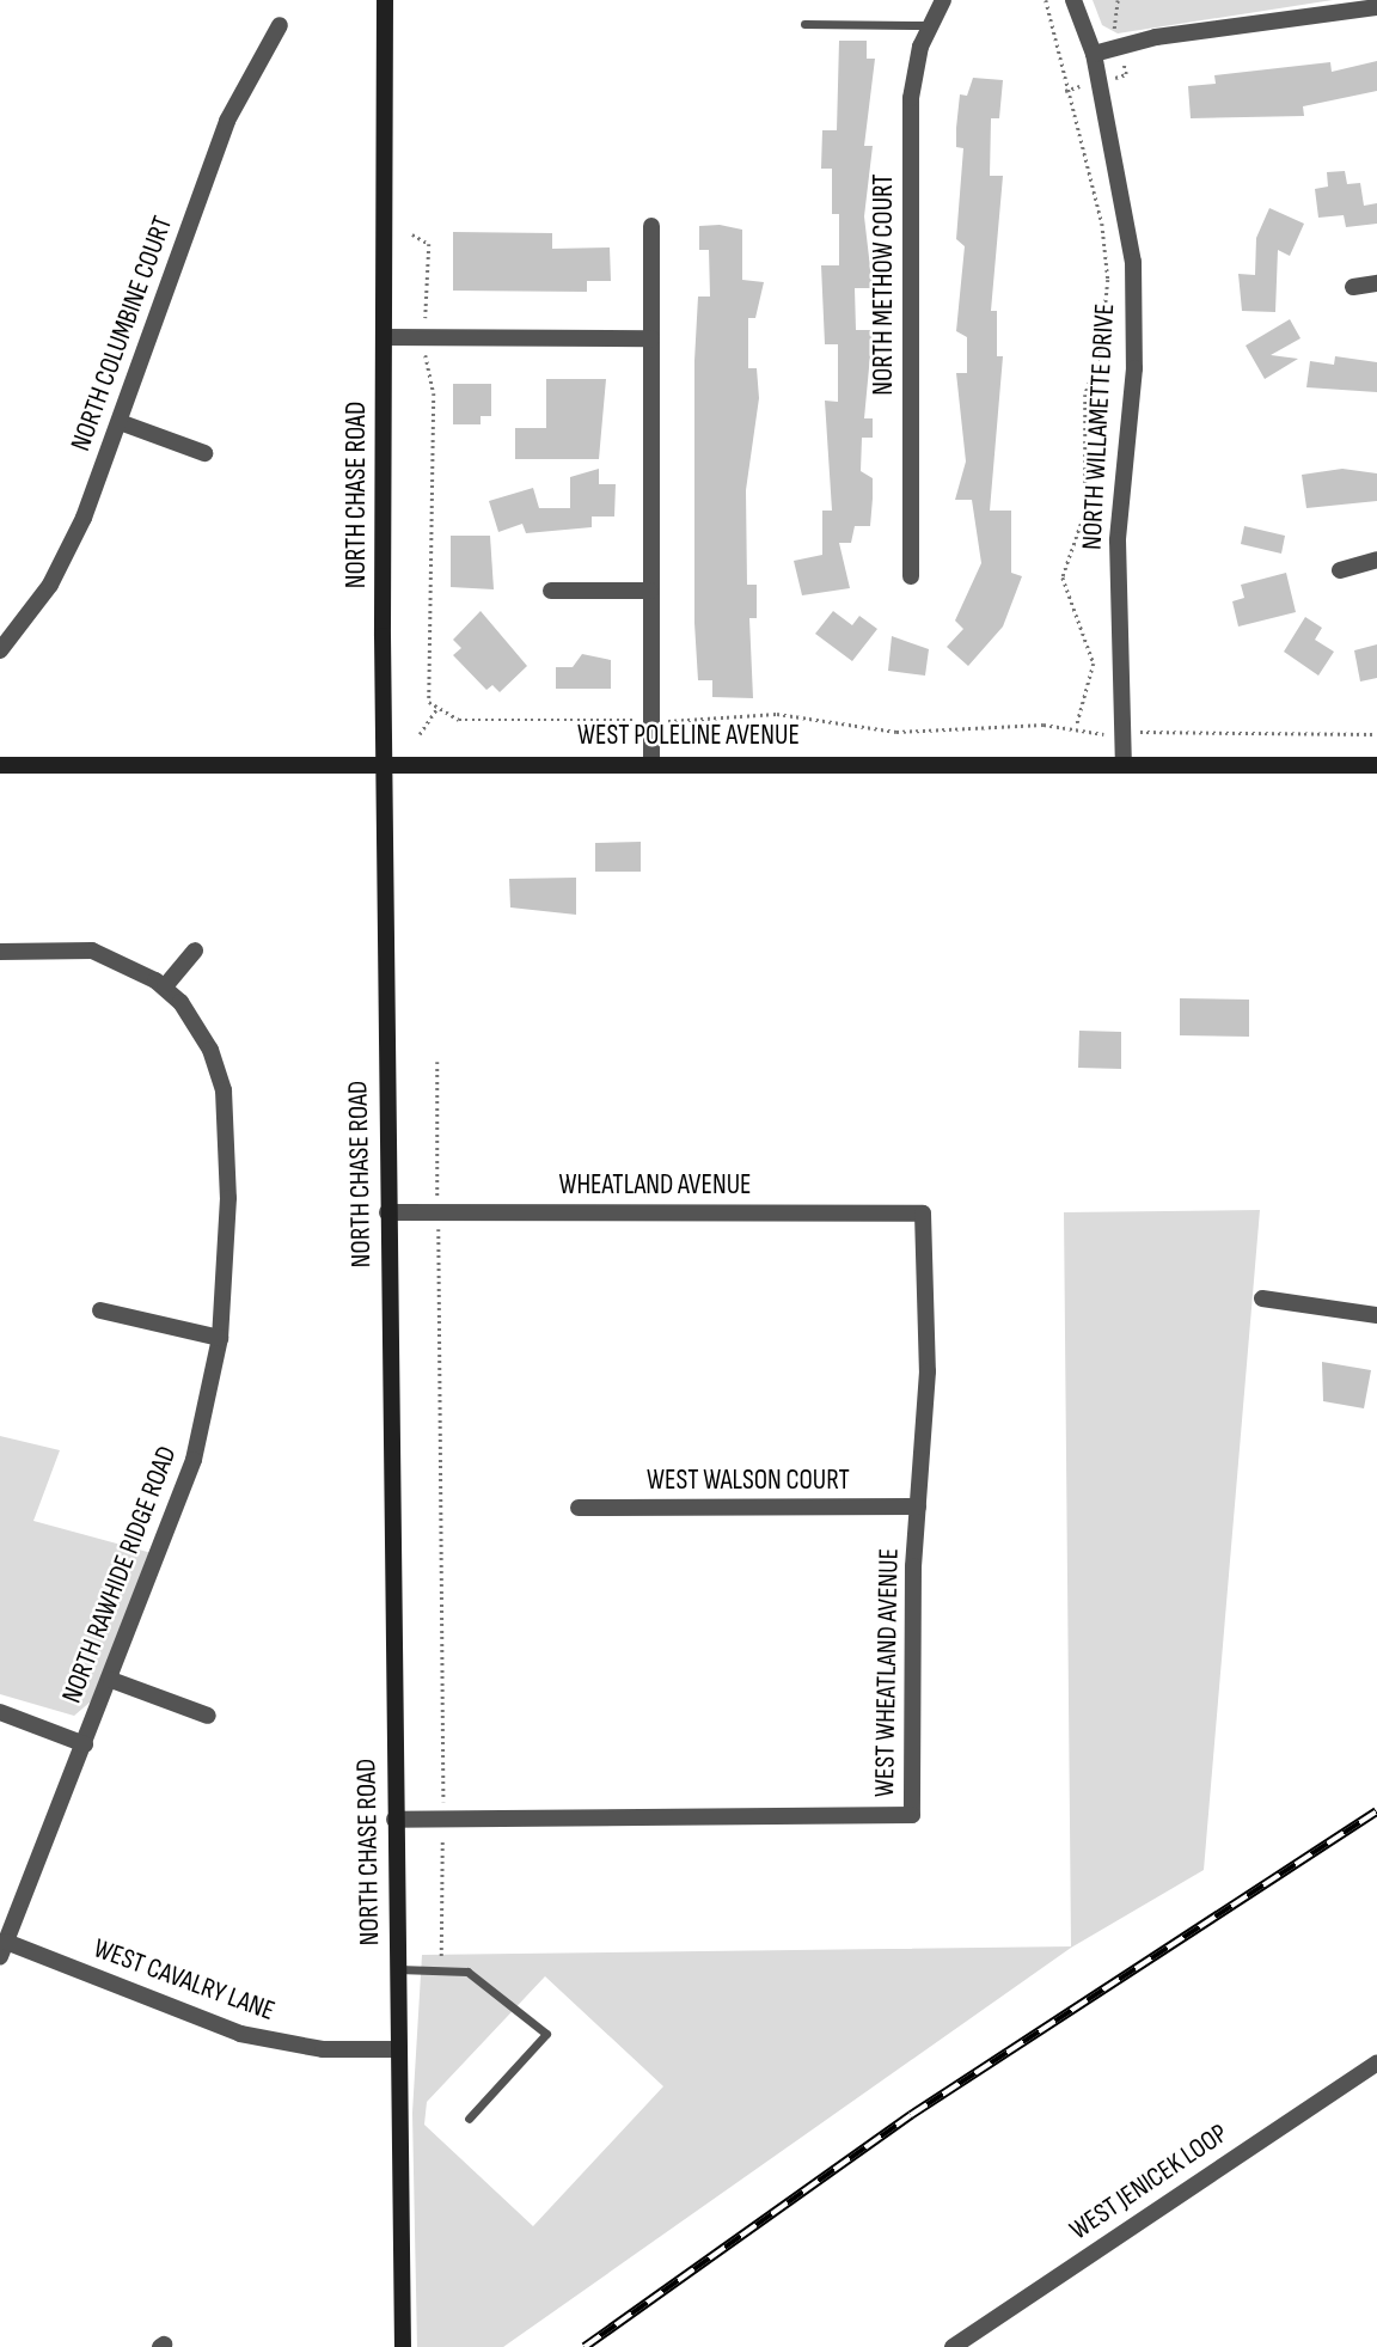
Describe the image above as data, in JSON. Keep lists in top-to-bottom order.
{
  "streets": {
    "street": [
      "NORTH METHOW COURT",
      "NORTH COLUMBINE COURT",
      "NORTH WILLAMETTE DRIVE",
      "NORTH CHASE ROAD",
      "WEST POLELINE AVENUE",
      "WHEATLAND AVENUE",
      "WEST WALSON COURT",
      "NORTH RAWHIDE RIDGE ROAD",
      "WEST WHEATLAND AVENUE",
      "WEST CAVALRY LANE",
      "WEST JENICEK LOOP"
    ]
  },
  "crossings": [
    ["NORTH WILLAMETTE DRIVE", "WEST POLELINE AVENUE"],
    ["NORTH CHASE ROAD", "WEST POLELINE AVENUE"],
    ["NORTH CHASE ROAD", "WHEATLAND AVENUE"],
    ["NORTH CHASE ROAD", "WEST WHEATLAND AVENUE"],
    ["NORTH CHASE ROAD", "WEST CAVALRY LANE"],
    ["WHEATLAND AVENUE", "WEST WHEATLAND AVENUE"],
    ["WEST WALSON COURT", "WEST WHEATLAND AVENUE"],
    ["NORTH RAWHIDE RIDGE ROAD", "WEST CAVALRY LANE"]
  ]
}
